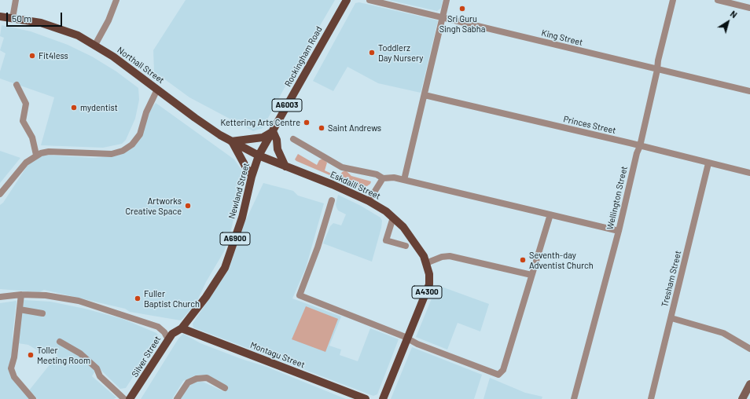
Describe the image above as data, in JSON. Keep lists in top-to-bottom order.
{
  "streets": {
    "main road": [
      "Rockingham Road",
      "Northall Street",
      "A6003",
      "Eskdaill Street",
      "Newland Street",
      "A6900",
      "A4300",
      "Montagu Street",
      "Silver Street"
    ],
    "street": [
      "King Street",
      "Princes Street",
      "Wellington Street",
      "Tresham Street"
    ]
  },
  "crossings": [
    ["King Street", "Wellington Street"],
    ["Rockingham Road", "Northall Street"],
    ["Rockingham Road", "Eskdaill Street"],
    ["Rockingham Road", "Newland Street"],
    ["Northall Street", "Eskdaill Street"],
    ["Northall Street", "Newland Street"],
    ["Princes Street", "Wellington Street"],
    ["Princes Street", "Tresham Street"],
    ["Eskdaill Street", "Newland Street"],
    ["Newland Street", "Montagu Street"],
    ["Newland Street", "Silver Street"],
    ["Montagu Street", "Silver Street"]
  ],
  "places": [
    "Sri Guru Singh Sabha",
    "Toddlerz Day Nursery",
    "Fit4less",
    "mydentist",
    "Kettering Arts Centre",
    "Saint Andrews",
    "Artworks Creative Space",
    "Seventh-day Adventist Church",
    "Fuller Baptist Church",
    "Toller Meeting Room"
  ],
  "scale_bar": "50 m",
  "north": "top right"
}
